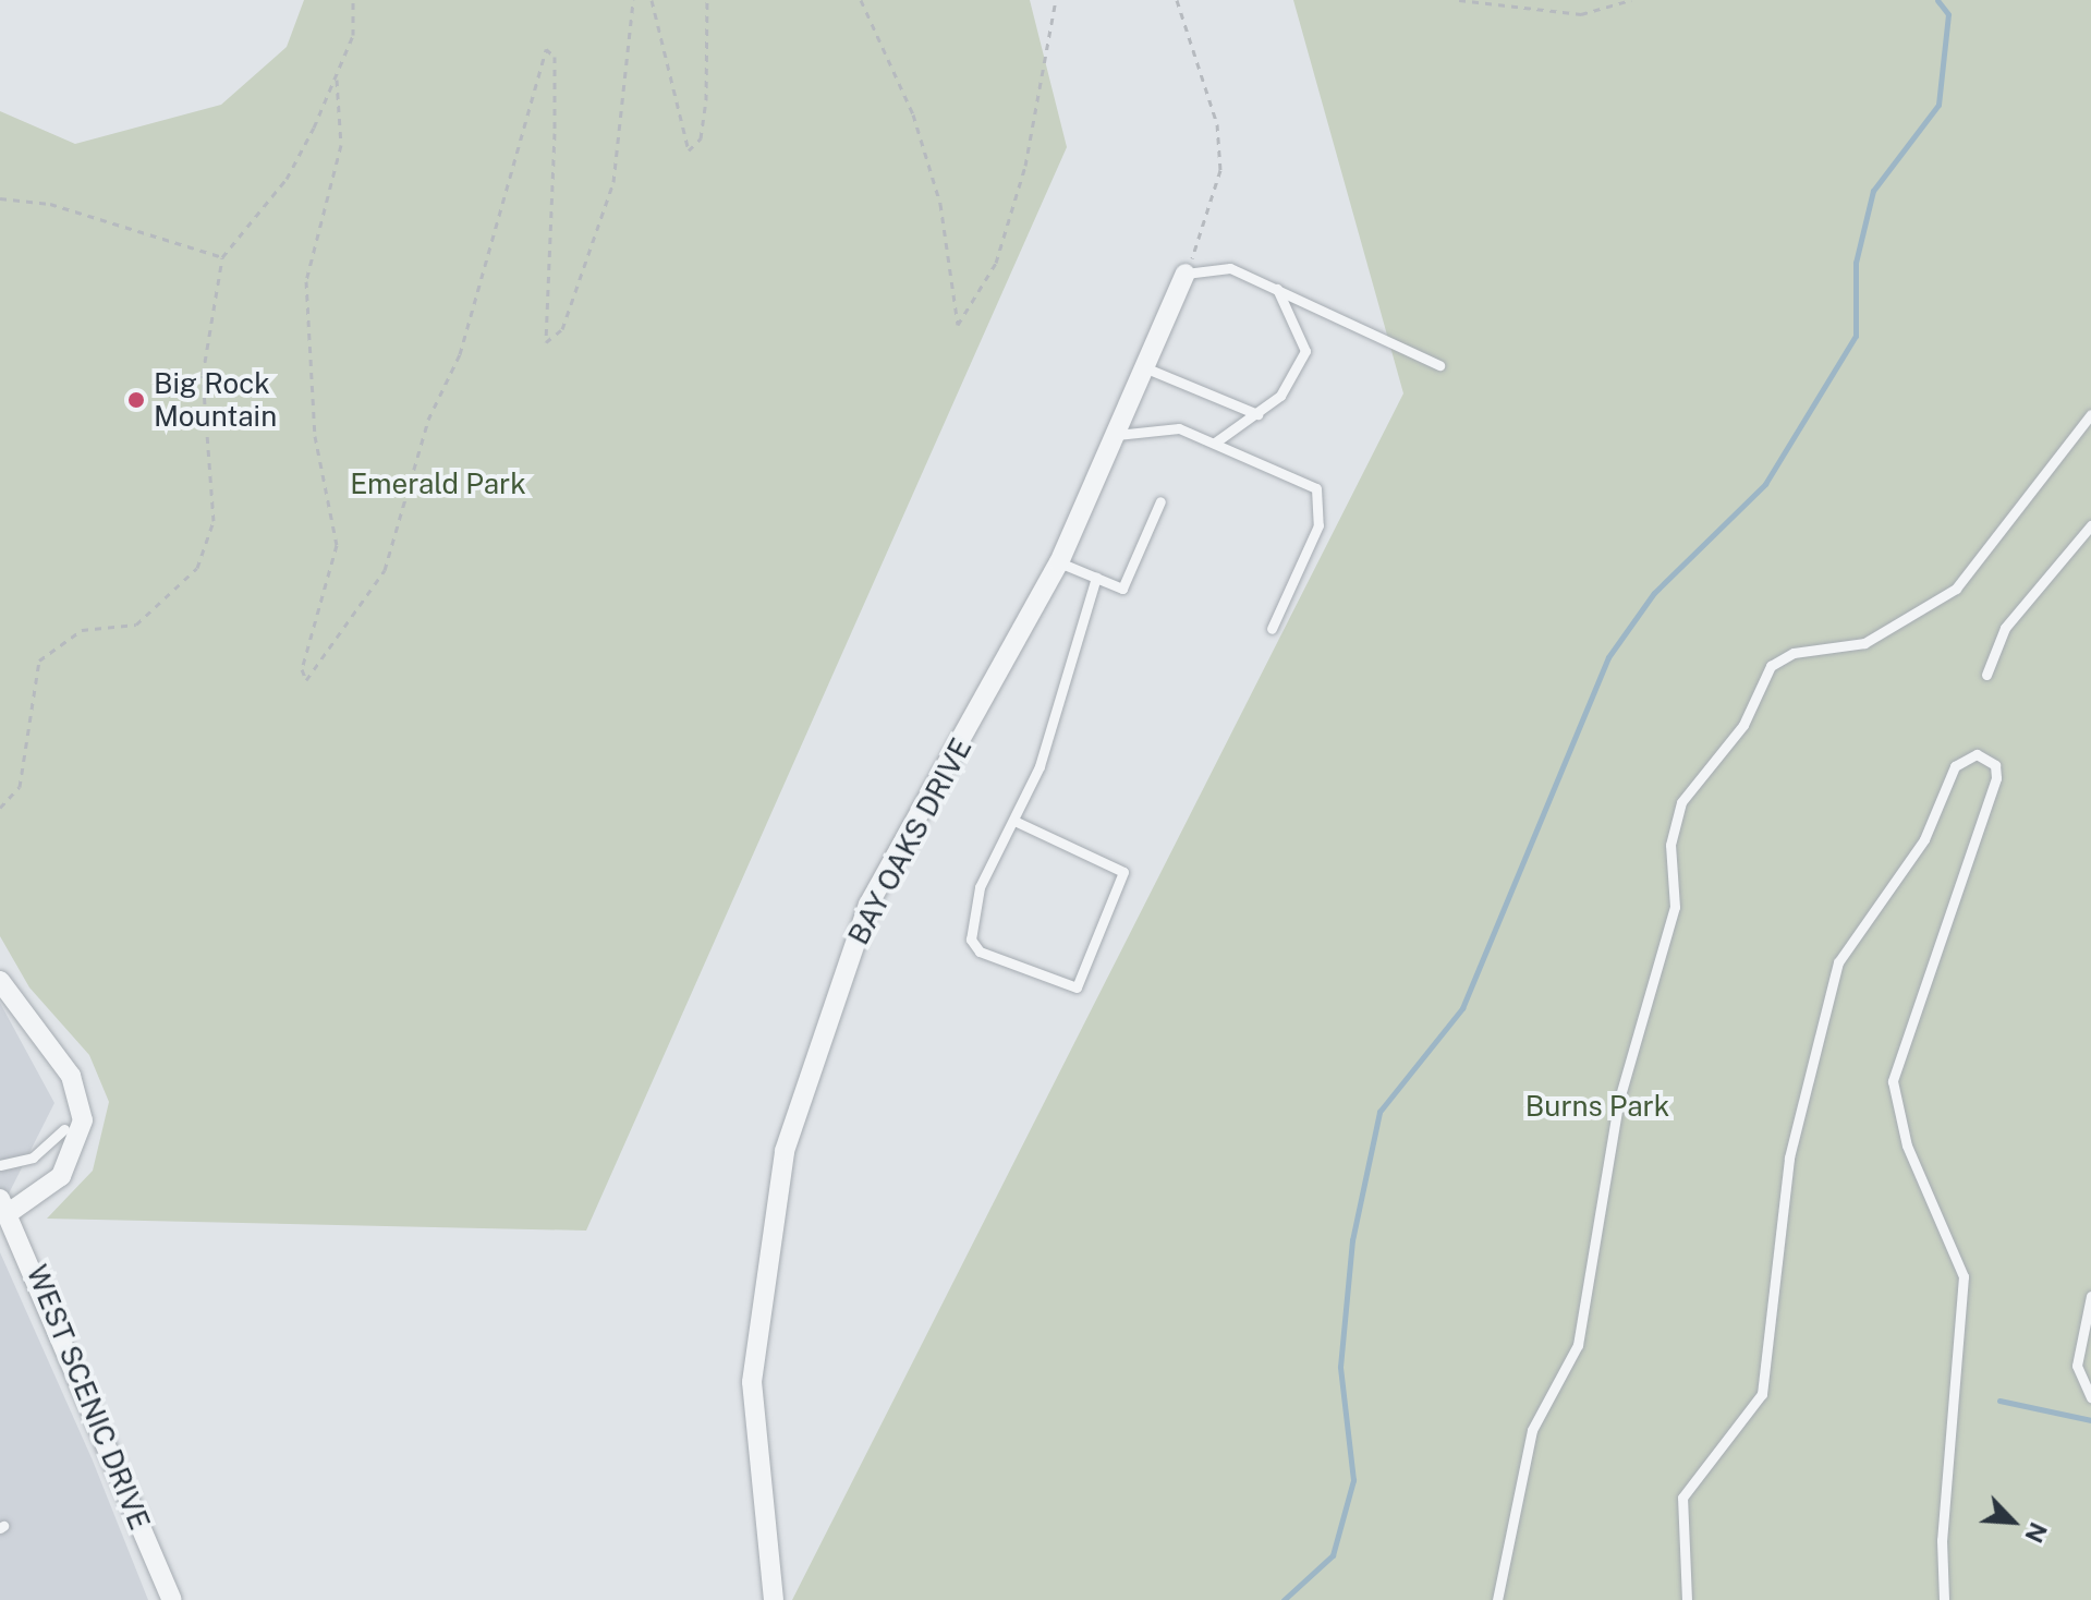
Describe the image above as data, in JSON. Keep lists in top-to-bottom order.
{
  "streets": {
    "street": ["BAY OAKS DRIVE", "WEST SCENIC DRIVE"]
  },
  "parks": ["Emerald Park", "Burns Park"],
  "places": ["Big Rock Mountain"],
  "north": "bottom right"
}
